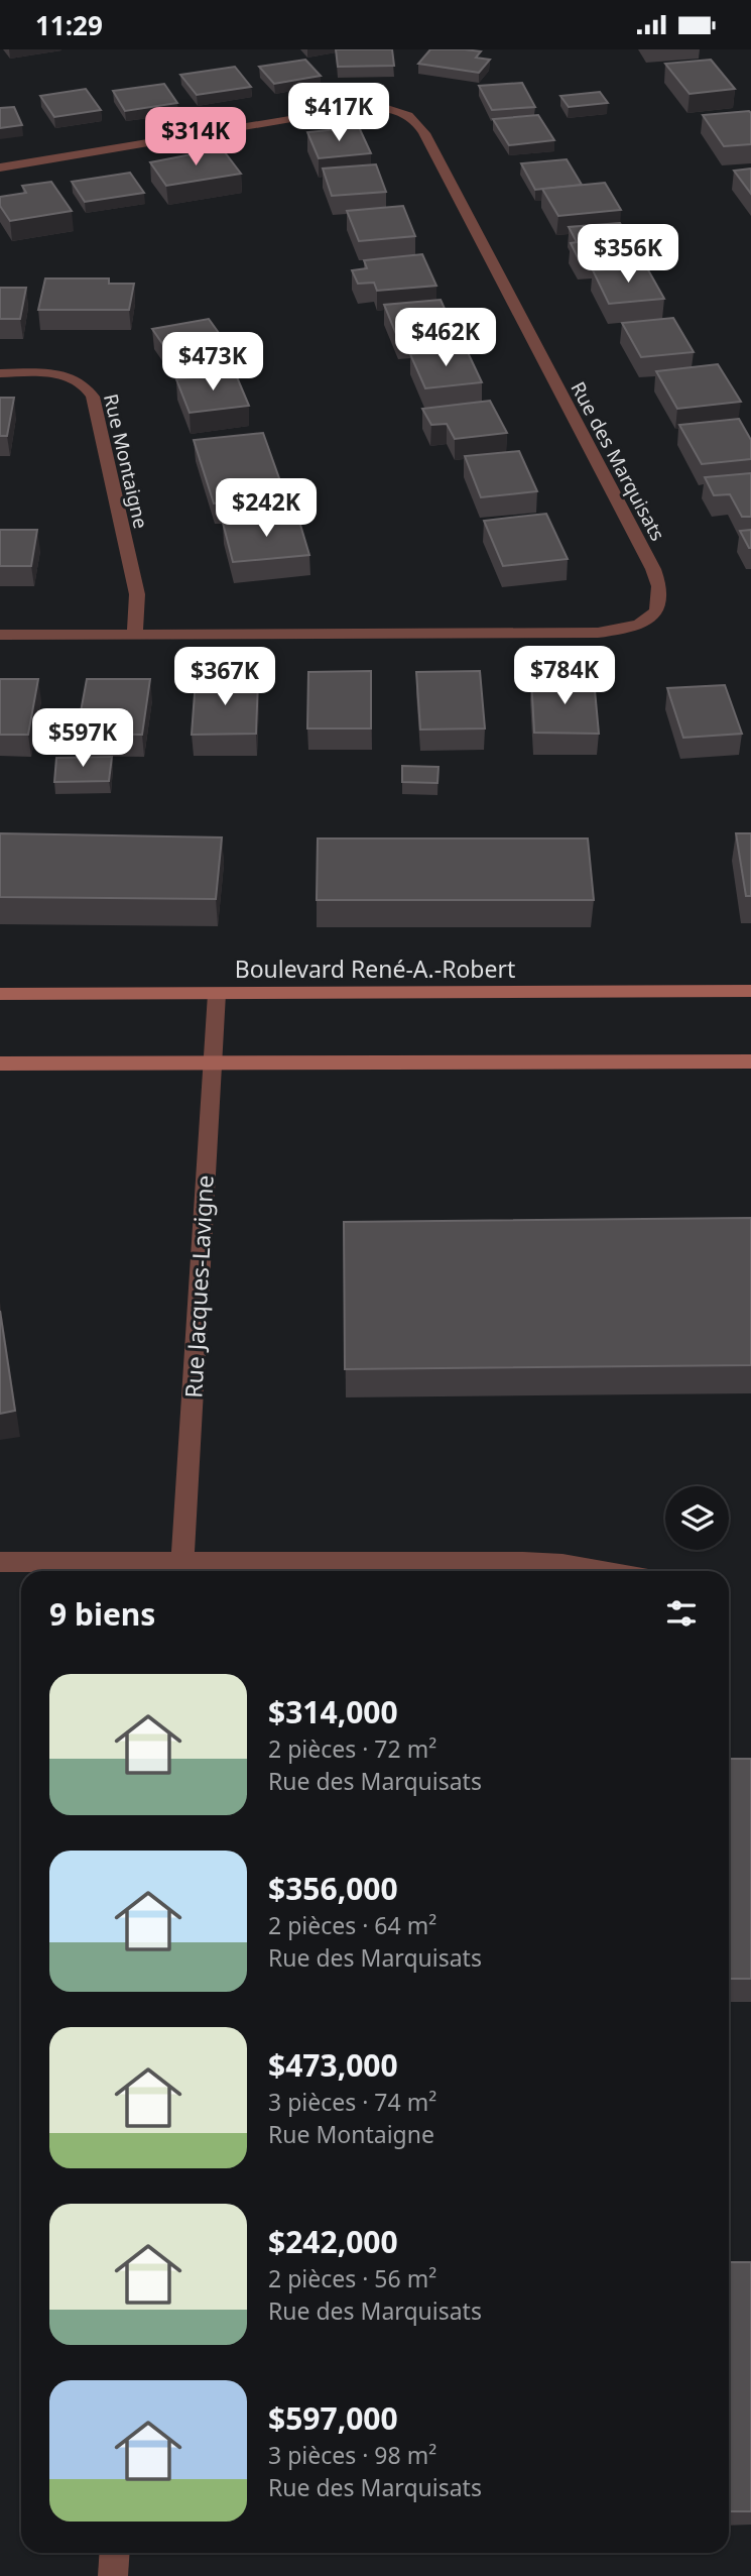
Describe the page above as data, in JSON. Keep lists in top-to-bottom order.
{
  "streets": {
    "street": [
      "Rue Montaigne",
      "Rue des Marquisats",
      "Boulevard René-A.-Robert",
      "Rue Jacques-Lavigne"
    ]
  },
  "crossings": [
    ["Rue Montaigne", "Rue des Marquisats"],
    ["Boulevard René-A.-Robert", "Rue Jacques-Lavigne"]
  ],
  "page": {
    "status": "11:29",
    "price": [
      "$417K",
      "$314K",
      "$356K",
      "$462K",
      "$473K",
      "$242K",
      "$784K",
      "$367K",
      "$597K"
    ],
    "heading": "9 biens",
    "list": [
      {
        "name": "$314,000",
        "note": "2 pièces · 72 m² · Rue des Marquisats"
      },
      {
        "name": "$356,000",
        "note": "2 pièces · 64 m² · Rue des Marquisats"
      },
      {
        "name": "$473,000",
        "note": "3 pièces · 74 m² · Rue Montaigne"
      },
      {
        "name": "$242,000",
        "note": "2 pièces · 56 m² · Rue des Marquisats"
      },
      {
        "name": "$597,000",
        "note": "3 pièces · 98 m² · Rue des Marquisats"
      }
    ]
  }
}
